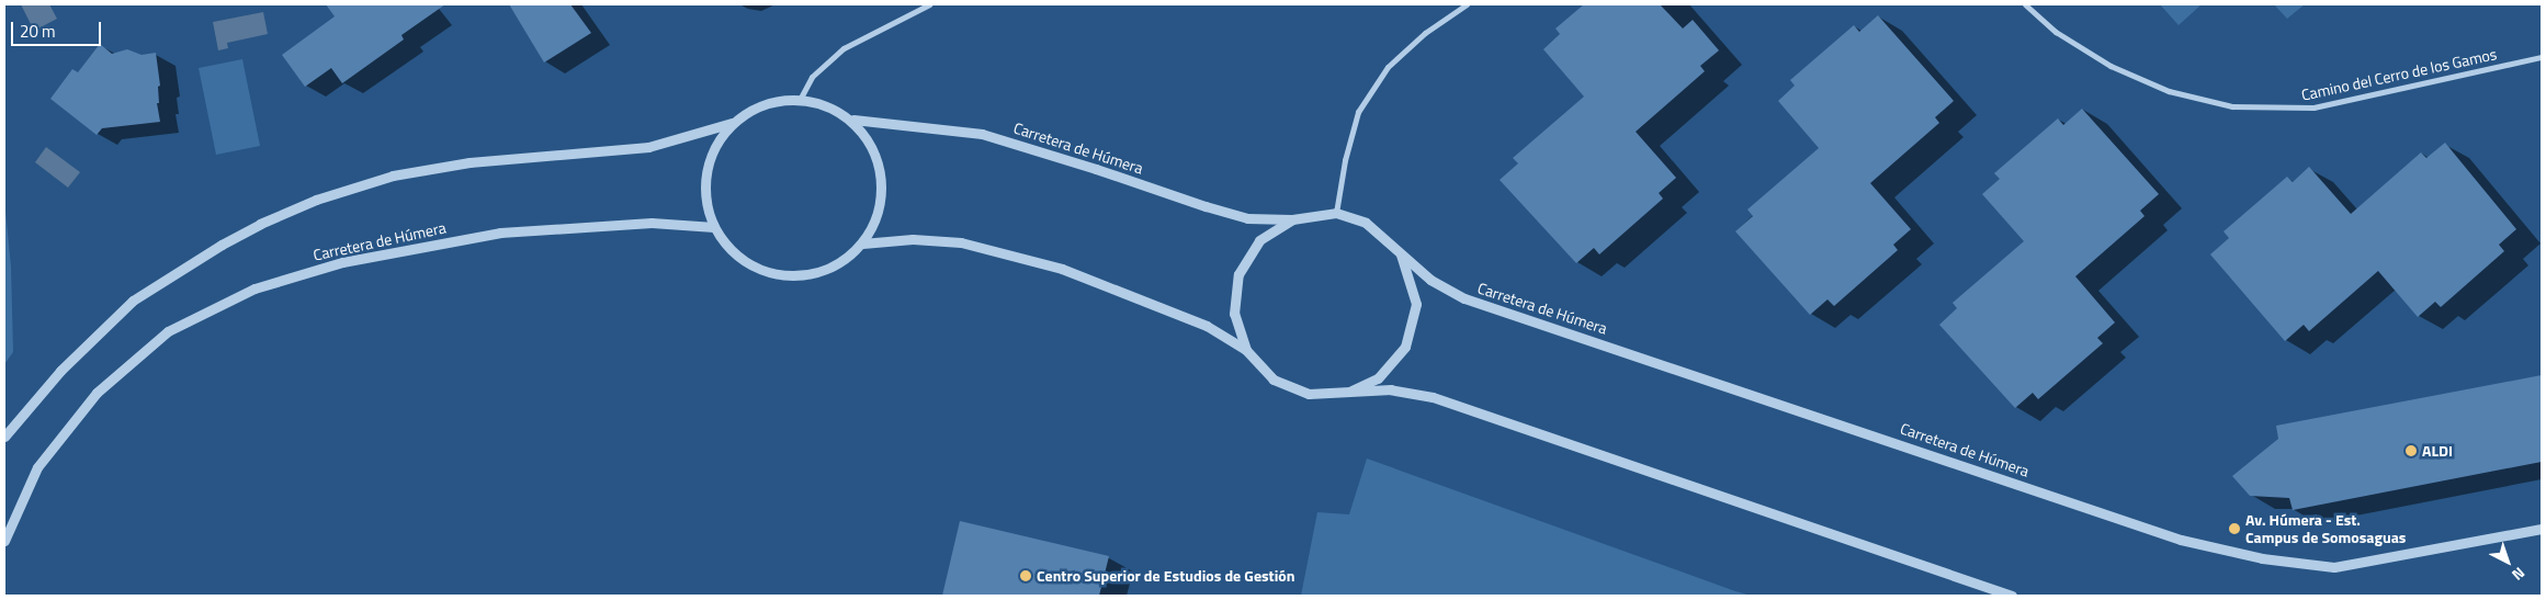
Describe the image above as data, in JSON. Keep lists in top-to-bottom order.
{
  "streets": {
    "street": ["Camino del Cerro de los Gamos", "Carretera de Húmera"]
  },
  "places": ["ALDI", "Av. Húmera - Est. Campus de Somosaguas", "Centro Superior de Estudios de Gestión"],
  "scale_bar": "20 m",
  "north": "bottom right"
}
